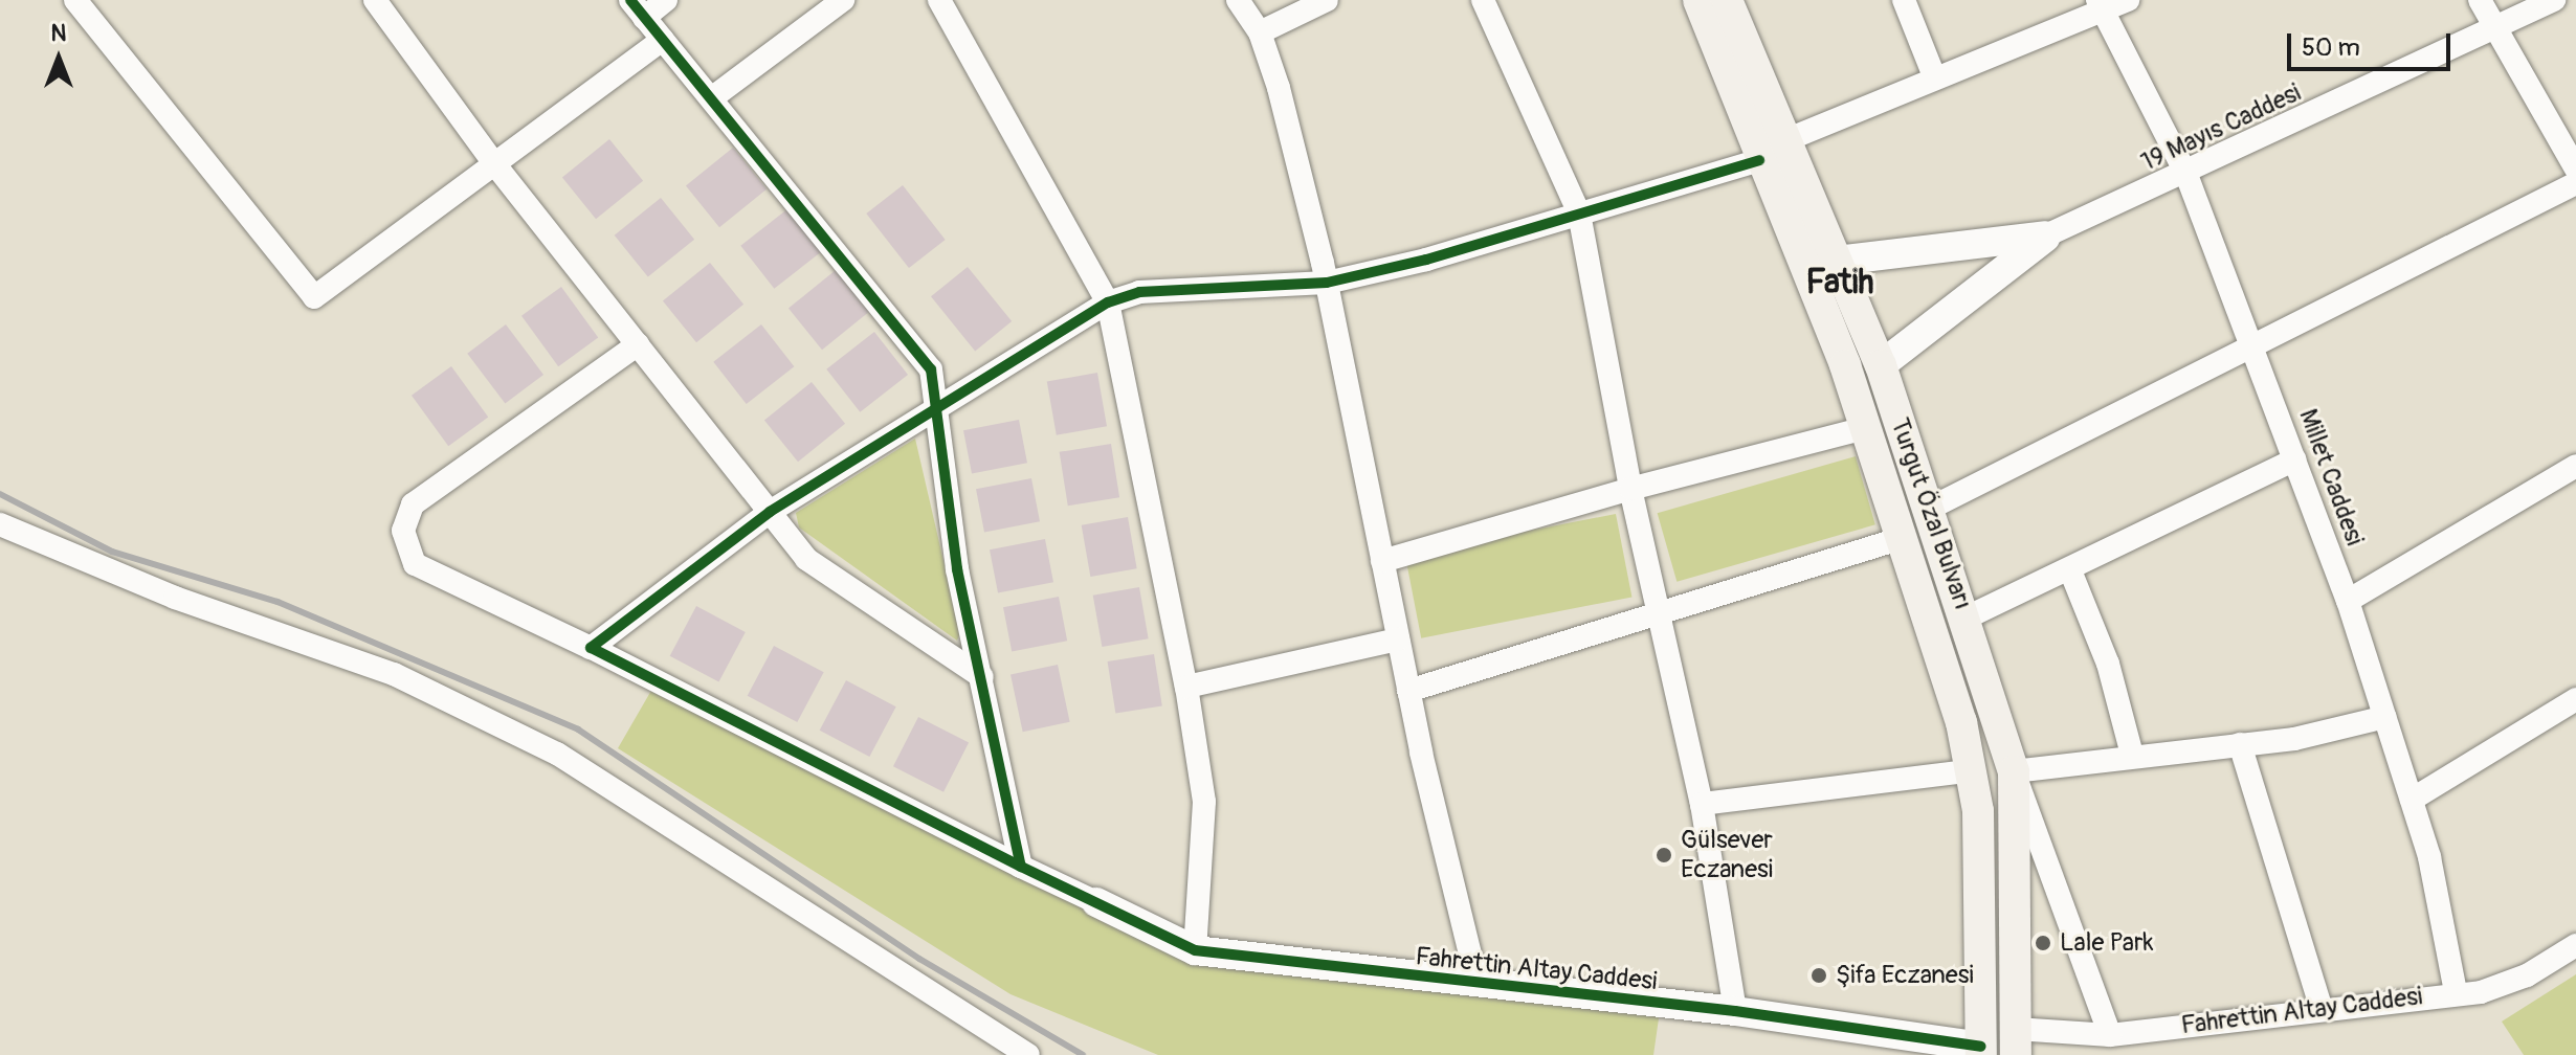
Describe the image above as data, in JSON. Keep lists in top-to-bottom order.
{
  "streets": {
    "main road": ["Turgut Özal Bulvarı"],
    "street": ["19 Mayıs Caddesi", "Millet Caddesi", "Fahrettin Altay Caddesi"]
  },
  "crossings": [
    ["19 Mayıs Caddesi", "Millet Caddesi"],
    ["Millet Caddesi", "Fahrettin Altay Caddesi"],
    ["Turgut Özal Bulvarı", "Fahrettin Altay Caddesi"]
  ],
  "districts": ["Fatih"],
  "places": ["Gülsever Eczanesi", "Lale Park", "Şifa Eczanesi"],
  "scale_bar": "50 m",
  "north": "top"
}
